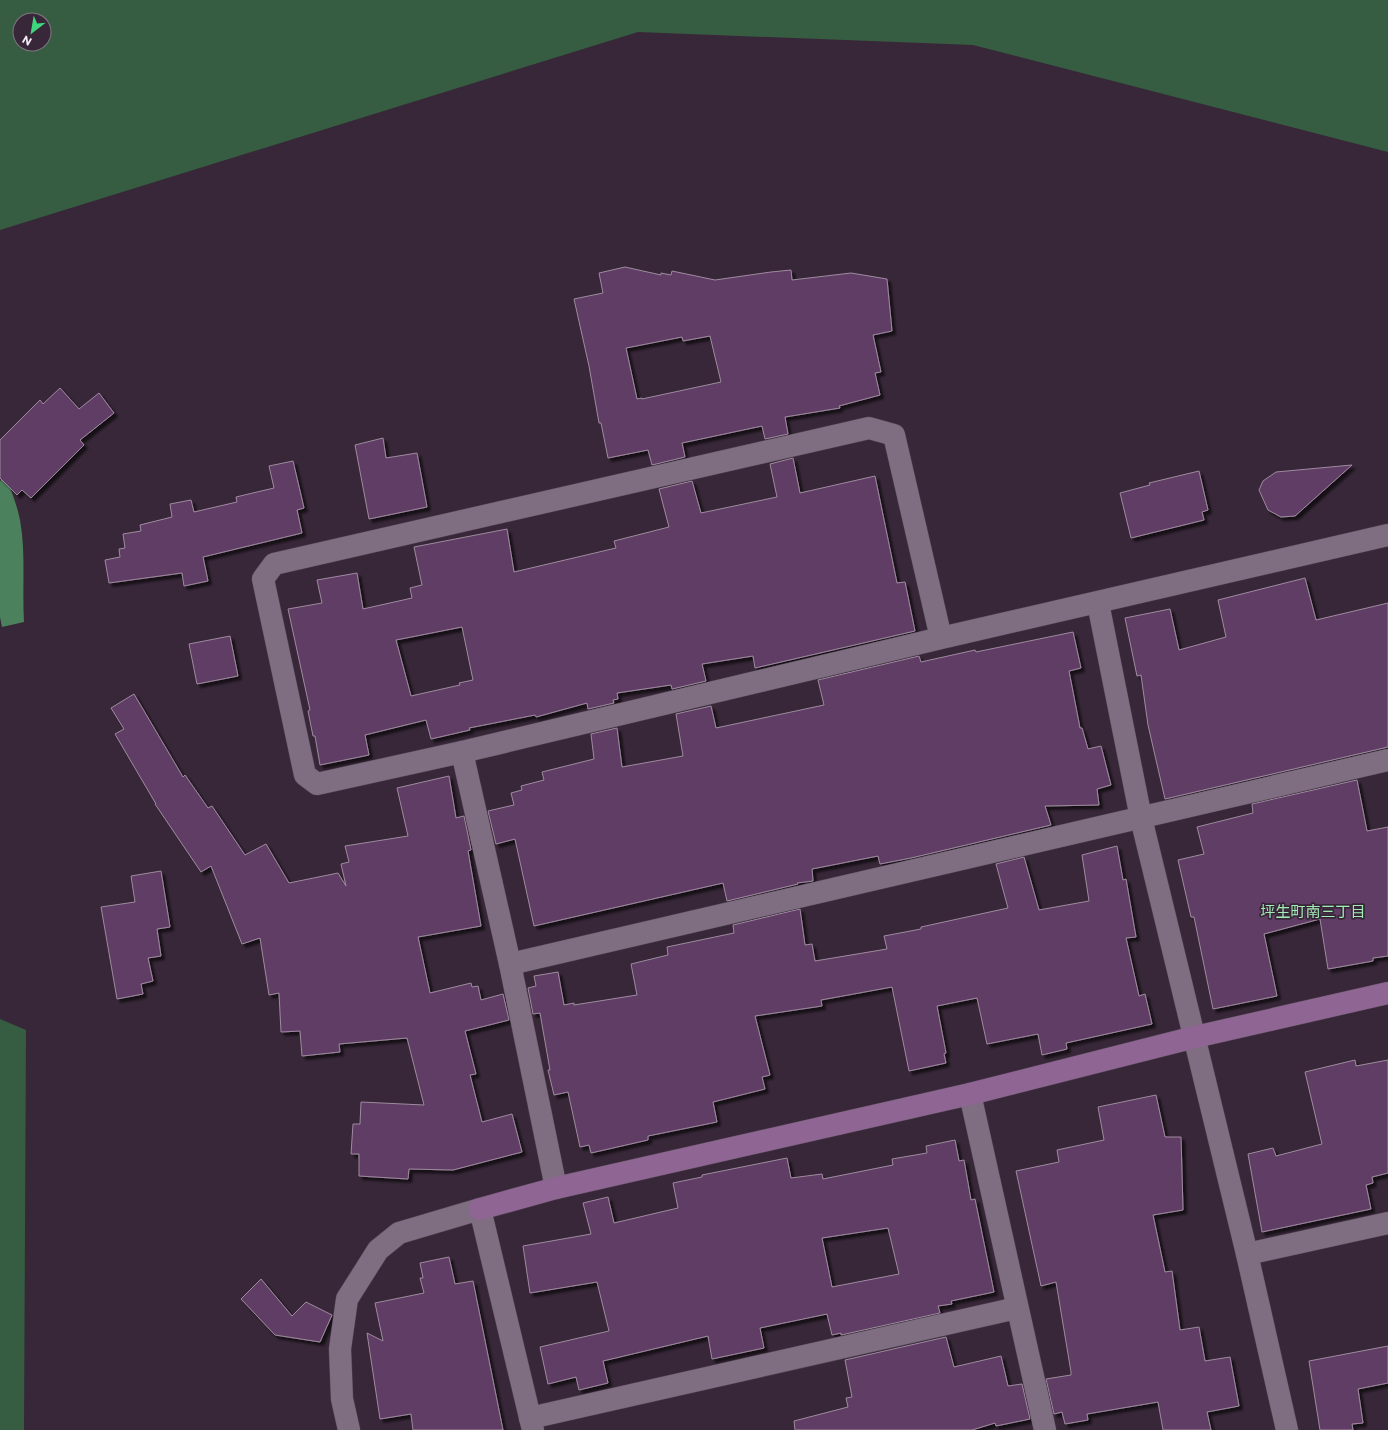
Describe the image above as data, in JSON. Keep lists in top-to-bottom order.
{
  "districts": ["坪生町南三丁目"],
  "north": "bottom left"
}
